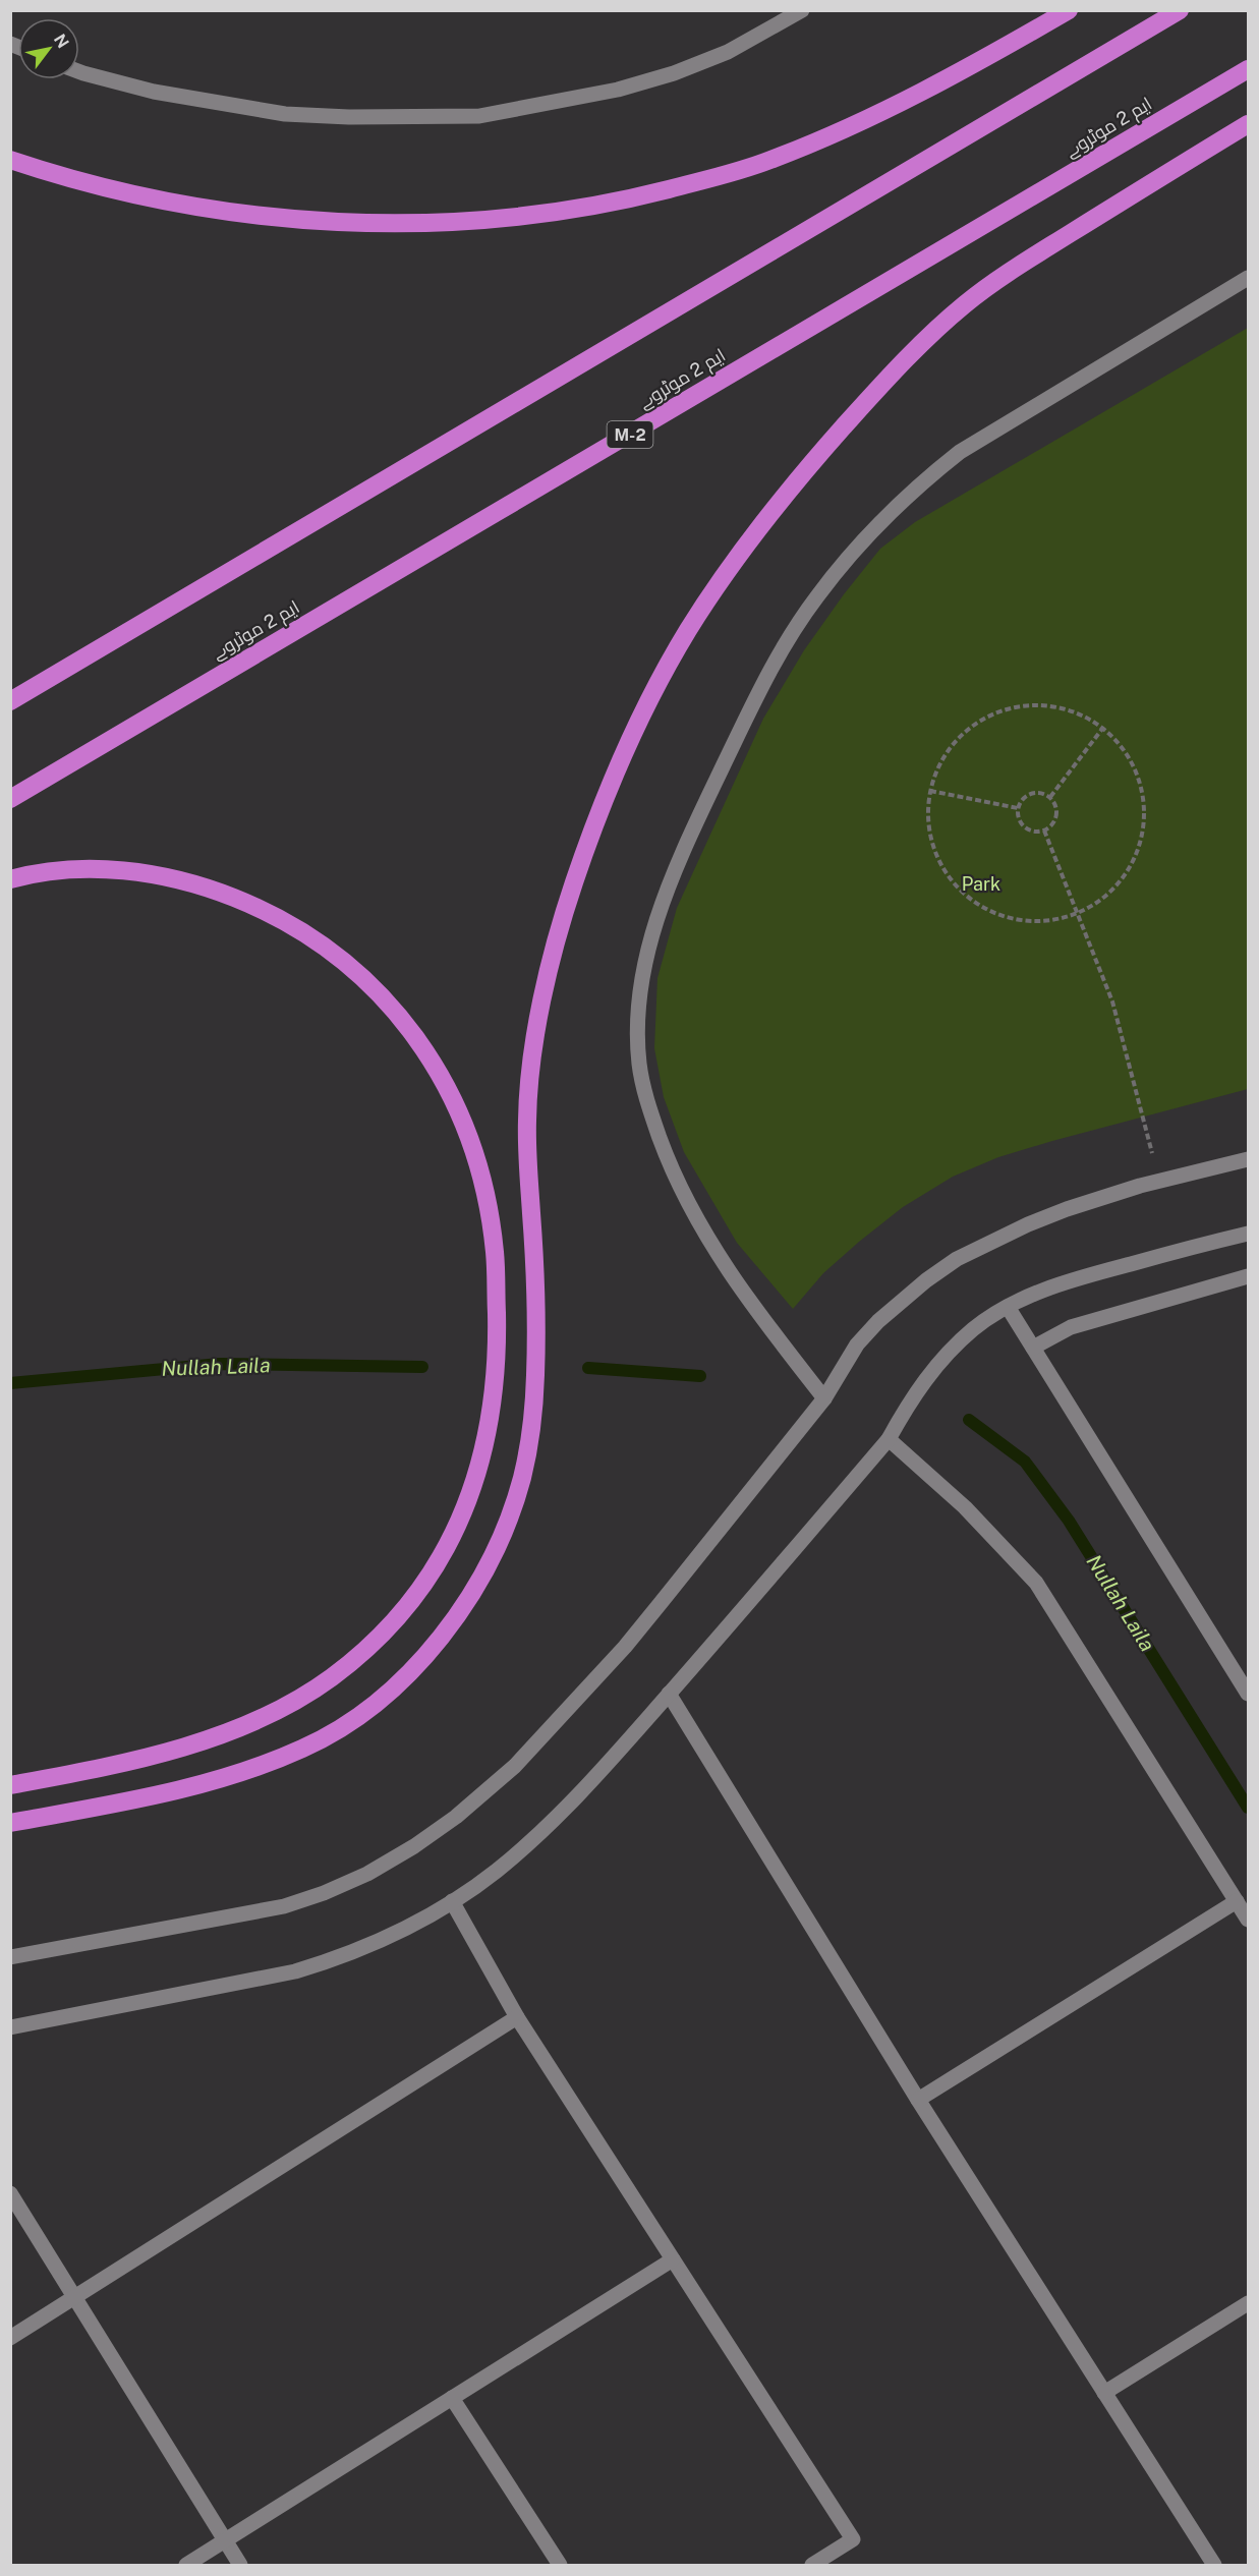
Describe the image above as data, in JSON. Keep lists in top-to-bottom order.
{
  "streets": {
    "highway": ["ایم 2 موٹروے", "M-2"]
  },
  "water": ["Nullah Laila"],
  "parks": ["Park"],
  "north": "top right"
}
